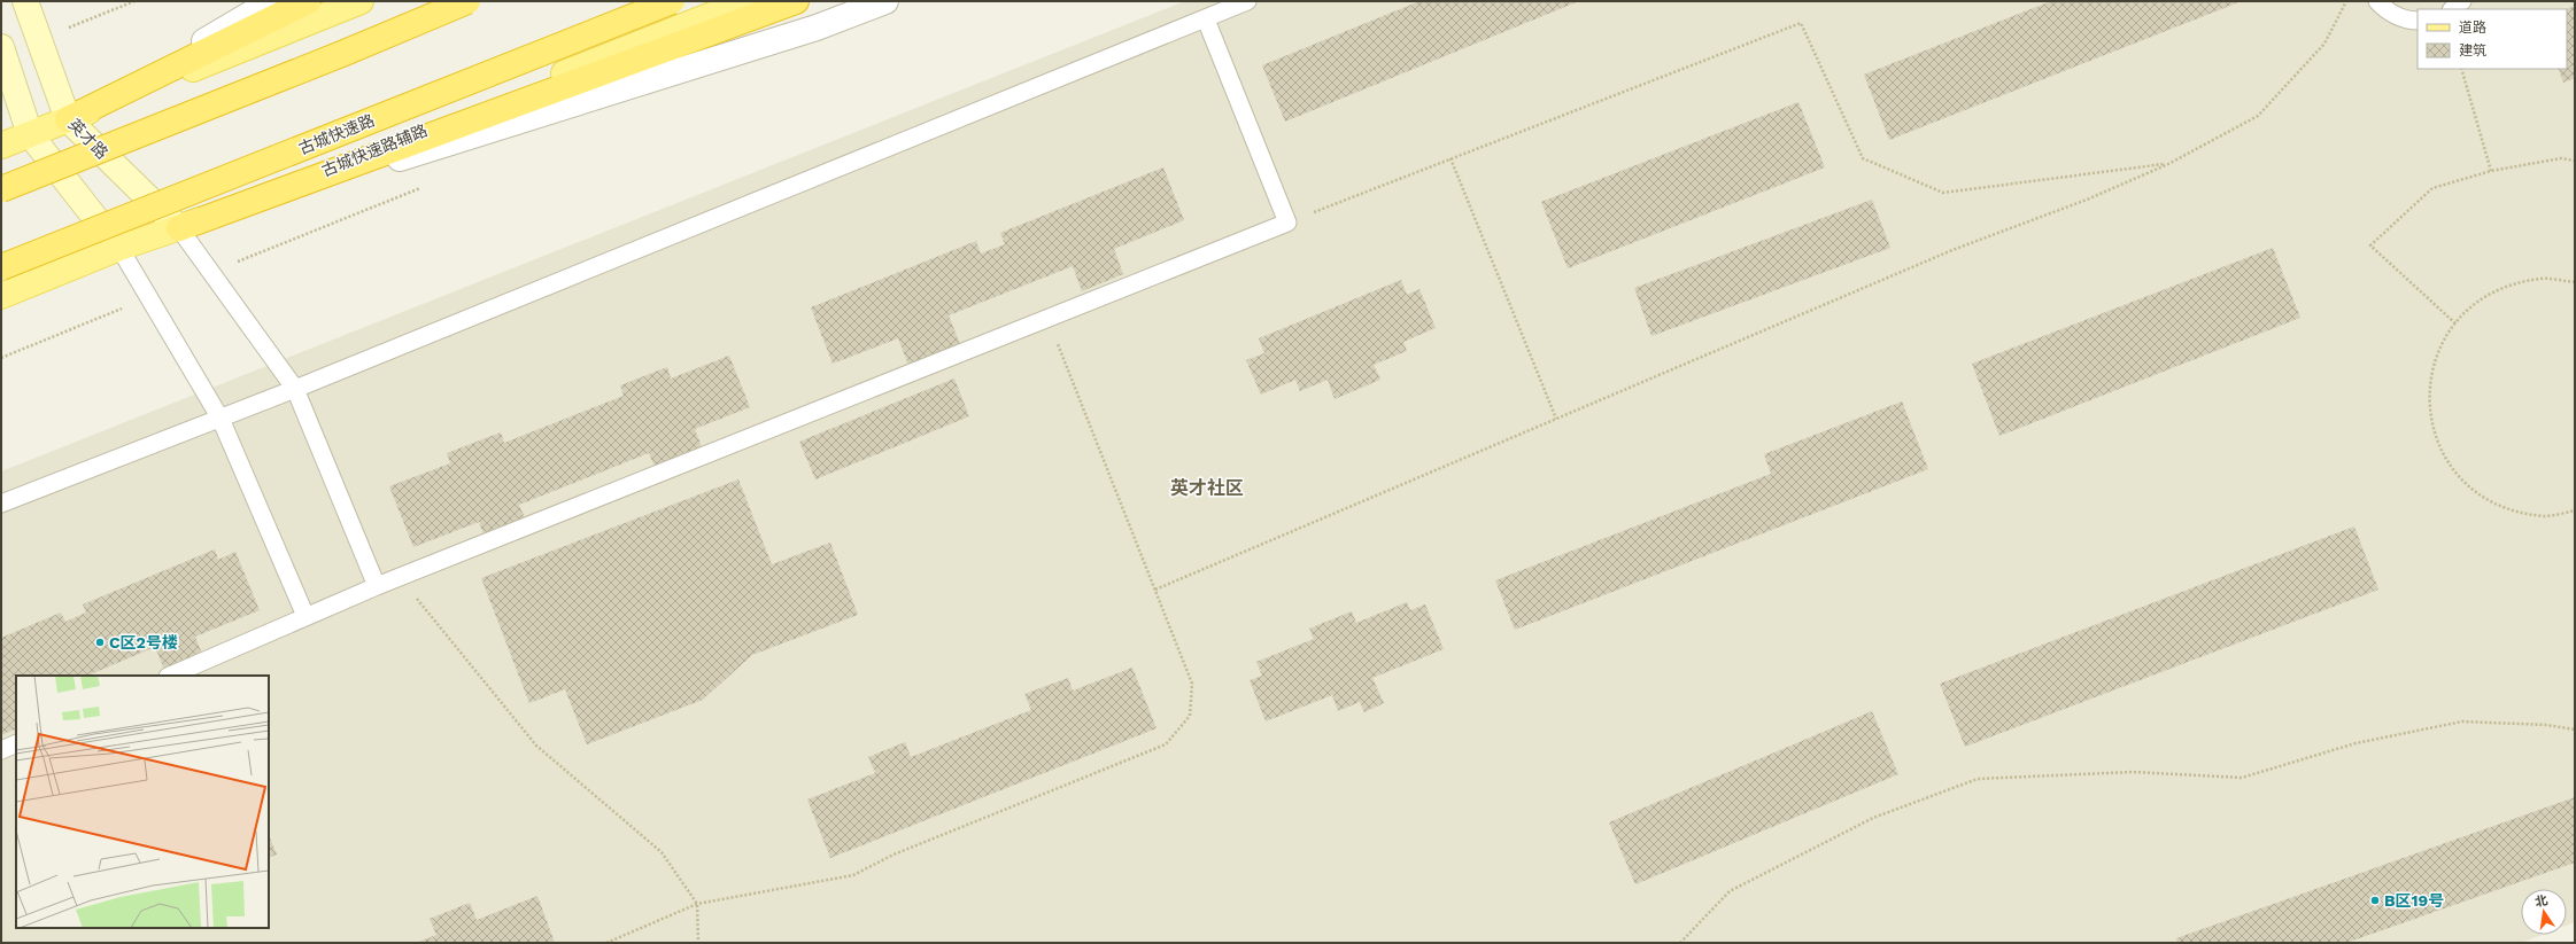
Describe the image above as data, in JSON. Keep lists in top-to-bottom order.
{
  "streets": {
    "highway": ["古城快速路"],
    "main road": ["英才路", "古城快速路辅路"]
  },
  "crossings": [
    ["英才路", "古城快速路辅路"]
  ],
  "districts": ["英才社区"],
  "places": ["C区2号楼", "B区19号"],
  "legend": ["道路", "建筑"],
  "north": "top"
}
